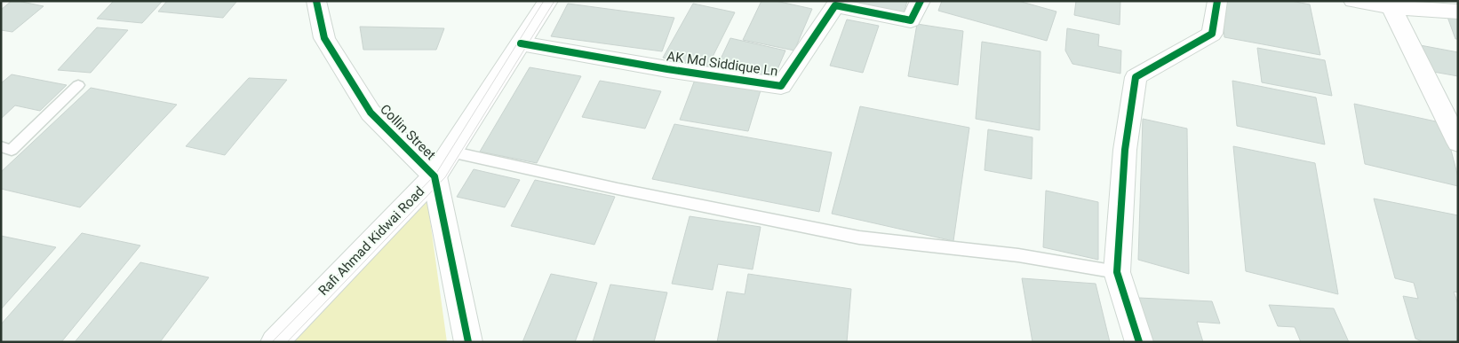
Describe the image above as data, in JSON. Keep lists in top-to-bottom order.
{
  "streets": {
    "street": ["AK Md Siddique Ln", "Collin Street", "Rafi Ahmad Kidwai Road"]
  },
  "crossings": [
    ["AK Md Siddique Ln", "Rafi Ahmad Kidwai Road"],
    ["Collin Street", "Rafi Ahmad Kidwai Road"]
  ]
}
